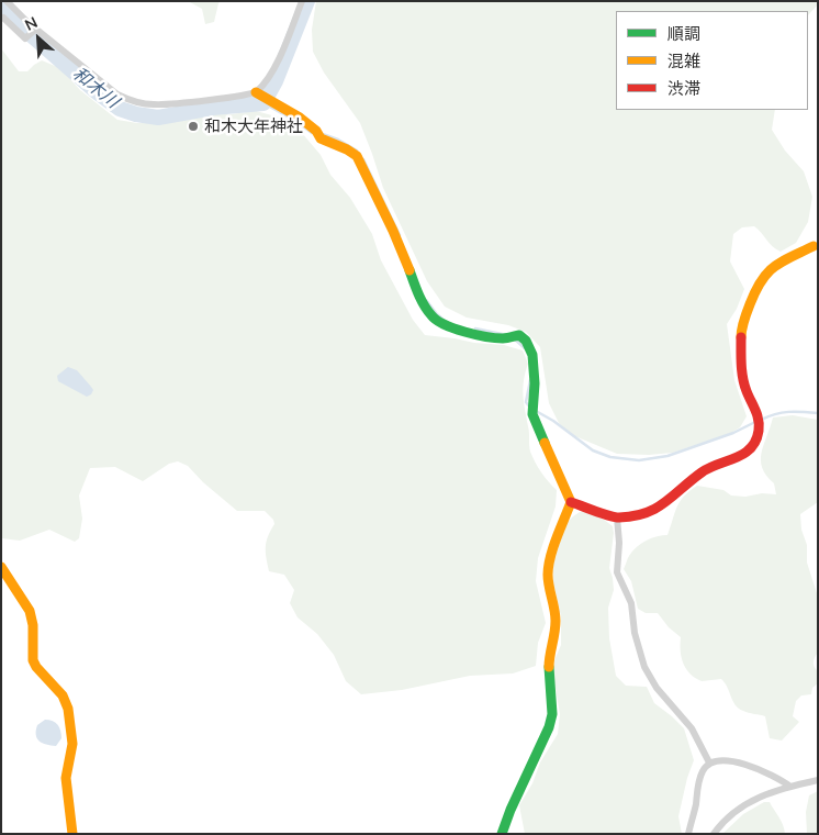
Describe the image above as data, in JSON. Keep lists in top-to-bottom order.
{
  "water": ["和木川"],
  "places": ["和木大年神社"],
  "legend": ["順調", "混雑", "渋滞"],
  "north": "top left"
}
